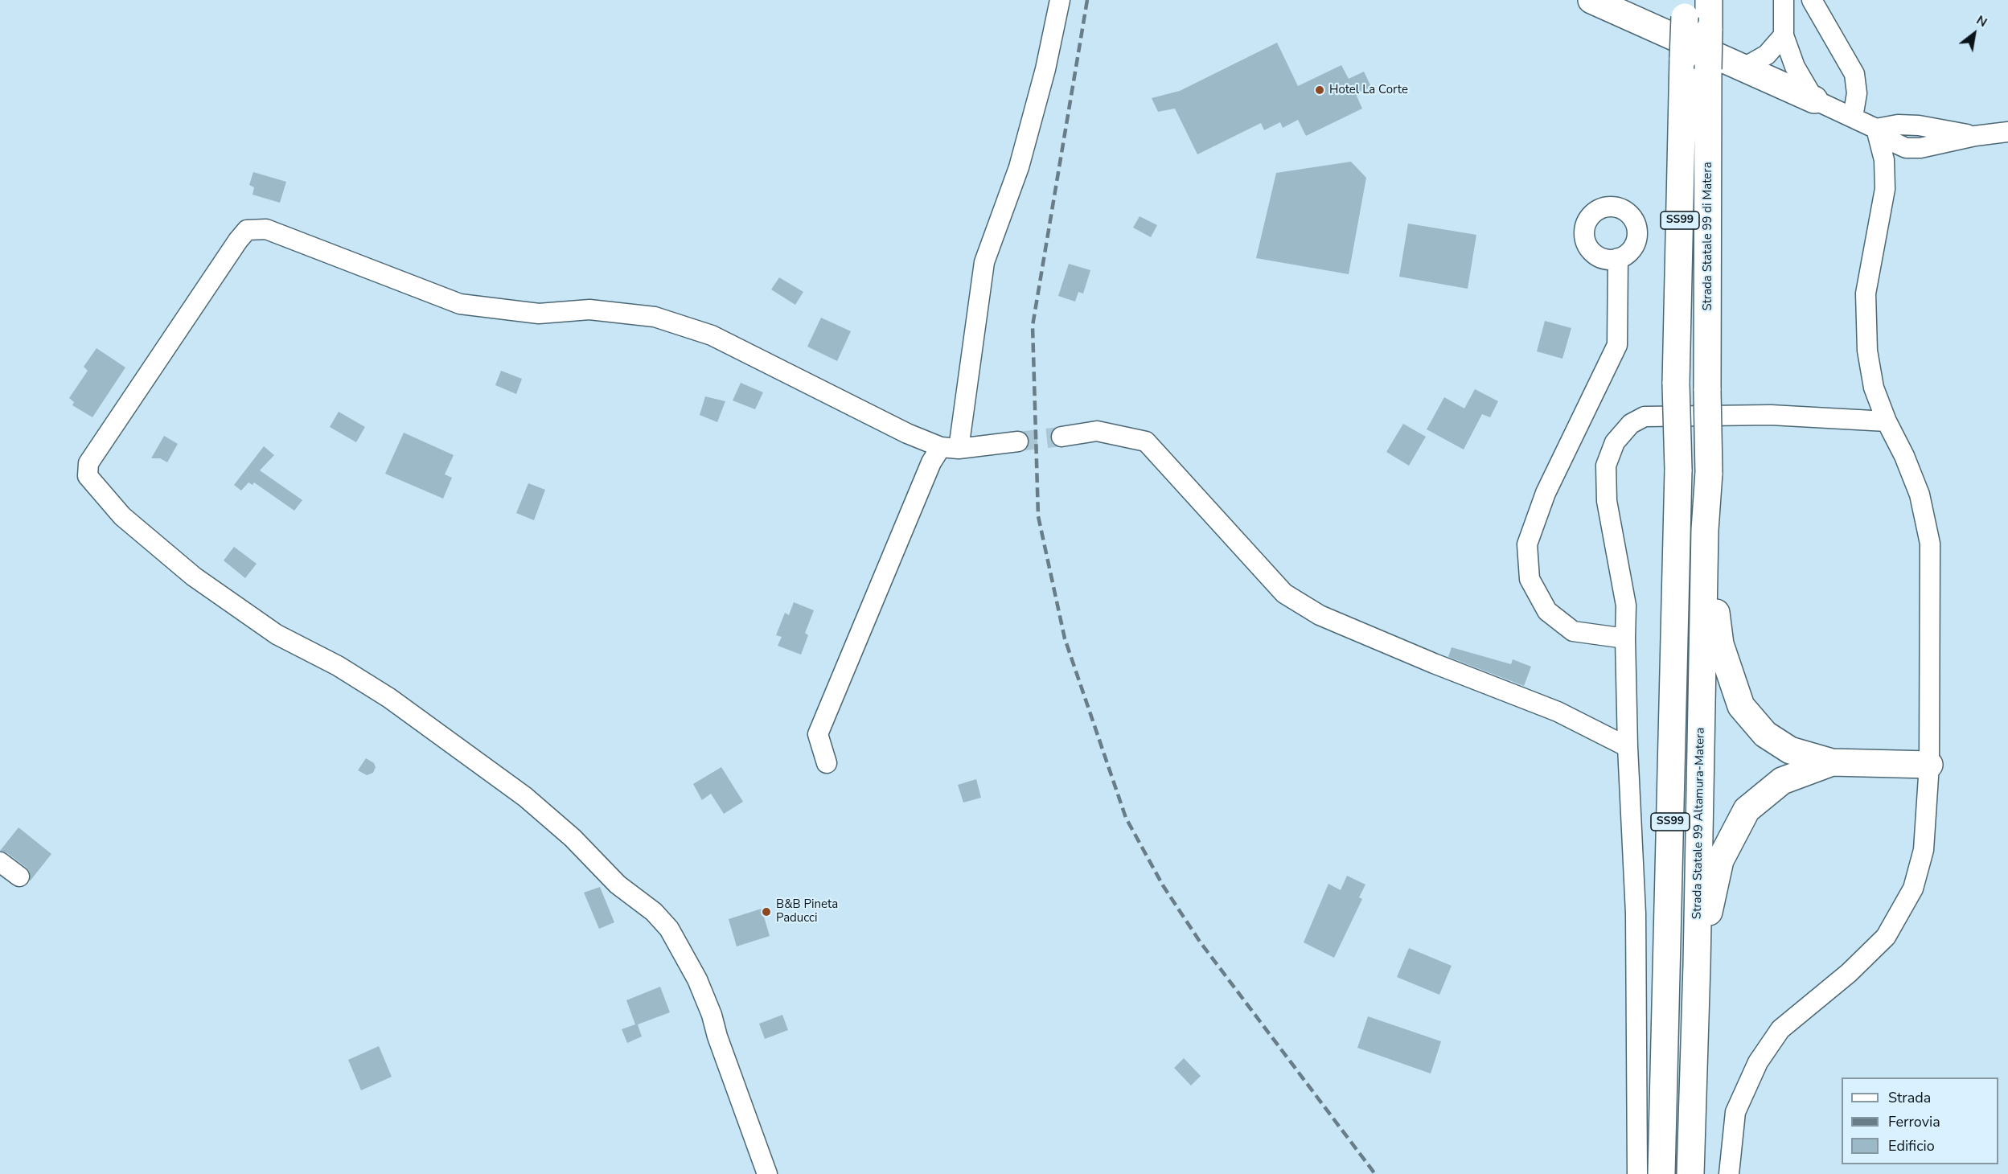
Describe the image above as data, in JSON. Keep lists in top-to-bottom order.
{
  "streets": {
    "highway": ["SS99", "Strada Statale 99 di Matera", "Strada Statale 99 Altamura-Matera"]
  },
  "crossings": [
    ["Strada Statale 99 di Matera", "Strada Statale 99 Altamura-Matera"]
  ],
  "places": ["Hotel La Corte", "B&B Pineta Paducci"],
  "legend": ["Strada", "Ferrovia", "Edificio"],
  "north": "top right"
}
